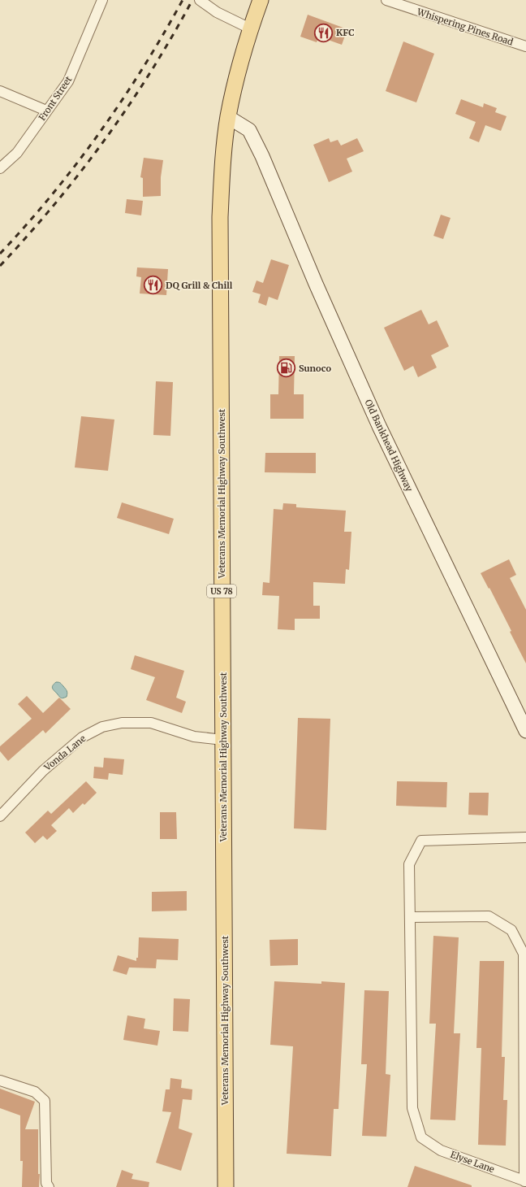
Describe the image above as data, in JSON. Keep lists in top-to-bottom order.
{
  "streets": {
    "main road": ["Veterans Memorial Highway Southwest", "US 78"],
    "street": [
      "Whispering Pines Road",
      "Front Street",
      "Old Bankhead Highway",
      "Vonda Lane",
      "Elyse Lane"
    ]
  },
  "crossings": [
    ["Old Bankhead Highway", "Veterans Memorial Highway Southwest"],
    ["Veterans Memorial Highway Southwest", "Vonda Lane"]
  ],
  "places": {
    "restaurant": ["KFC", "DQ Grill & Chill"],
    "fuel station": ["Sunoco"]
  }
}
